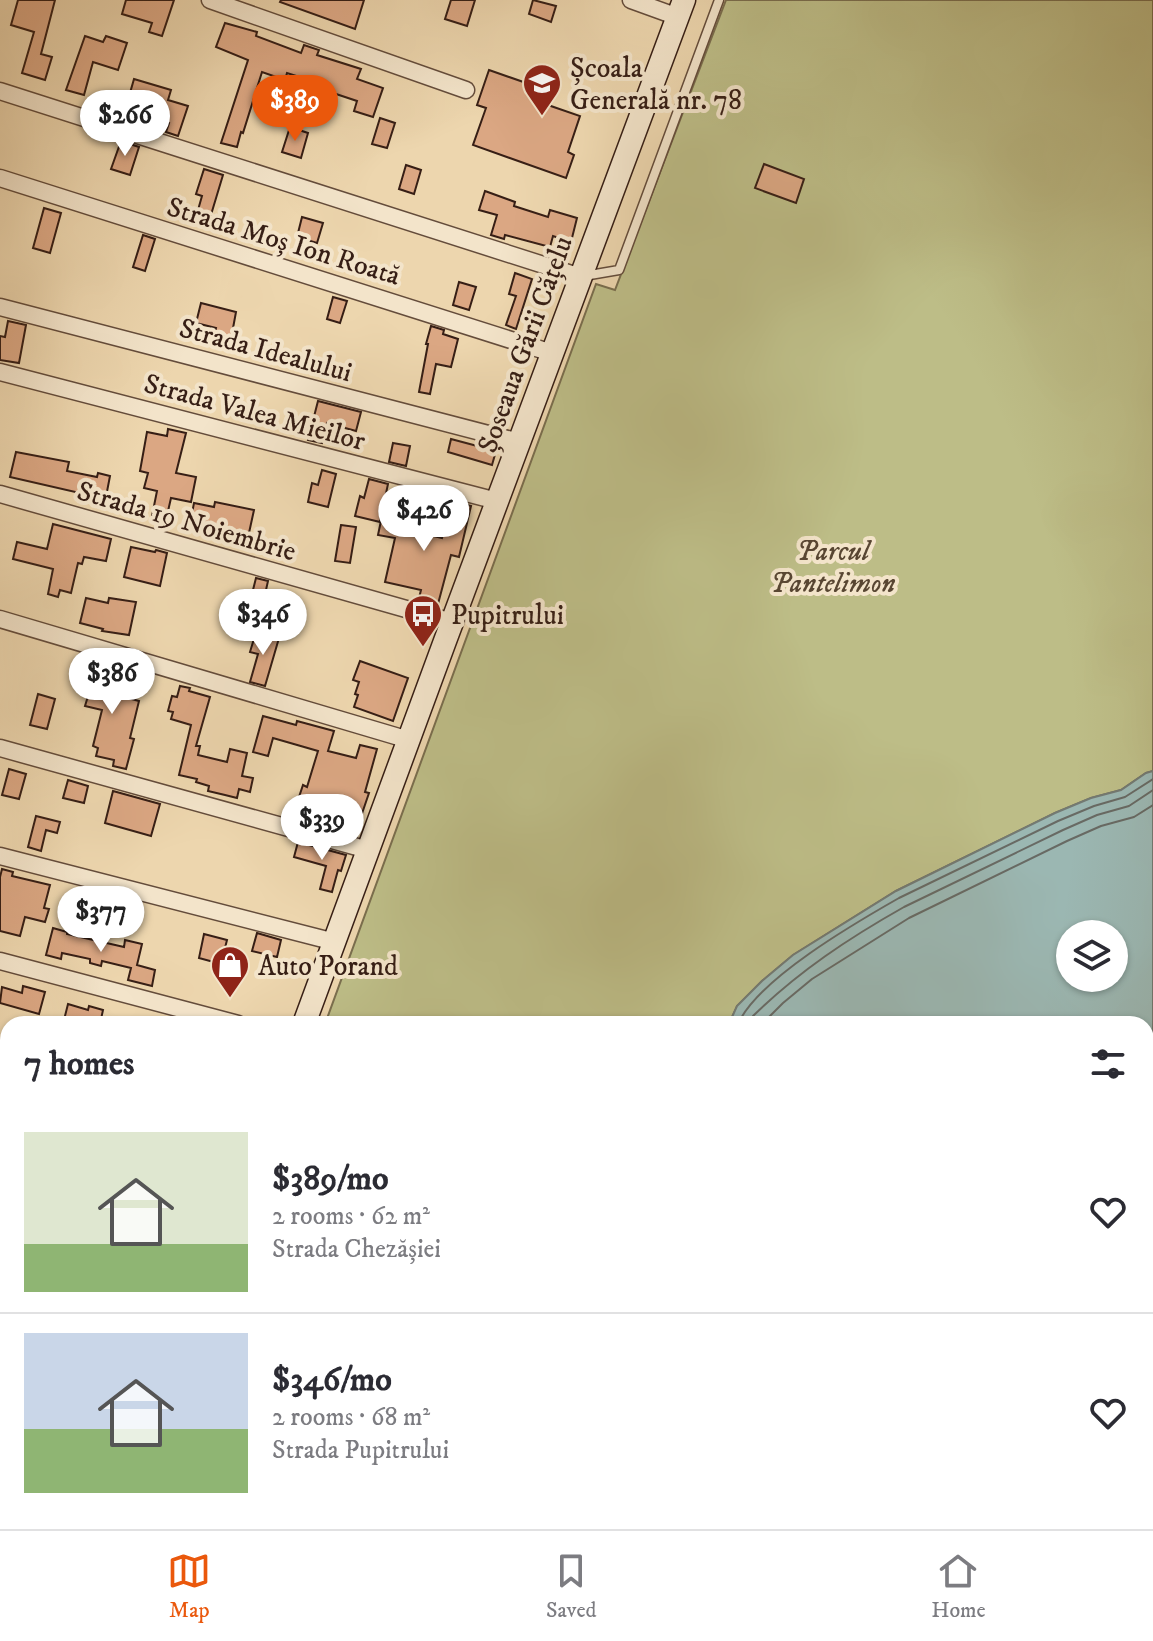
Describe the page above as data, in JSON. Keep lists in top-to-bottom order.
{
  "streets": {
    "main road": ["Șoseaua Gării Cățelu"],
    "street": [
      "Strada Moș Ion Roată",
      "Strada Idealului",
      "Strada Valea Mieilor",
      "Strada 19 Noiembrie"
    ]
  },
  "crossings": [
    ["Strada Moș Ion Roată", "Șoseaua Gării Cățelu"],
    ["Șoseaua Gării Cățelu", "Strada Idealului"],
    ["Șoseaua Gării Cățelu", "Strada Valea Mieilor"],
    ["Șoseaua Gării Cățelu", "Strada 19 Noiembrie"]
  ],
  "parks": ["Parcul Pantelimon"],
  "places": {
    "school or university": ["Școala Generală nr. 78"],
    "bus stop": ["Pupitrului"],
    "shop": ["Auto Porand"]
  },
  "page": {
    "price": [
      "$389",
      "$266",
      "$426",
      "$346",
      "$386",
      "$339",
      "$377"
    ],
    "heading": "7 homes",
    "list": [
      {
        "name": "$389/mo",
        "note": "2 rooms · 62 m² · Strada Chezășiei"
      },
      {
        "name": "$346/mo",
        "note": "2 rooms · 68 m² · Strada Pupitrului"
      }
    ],
    "tabs": ["Map", "Saved", "Home"]
  }
}
